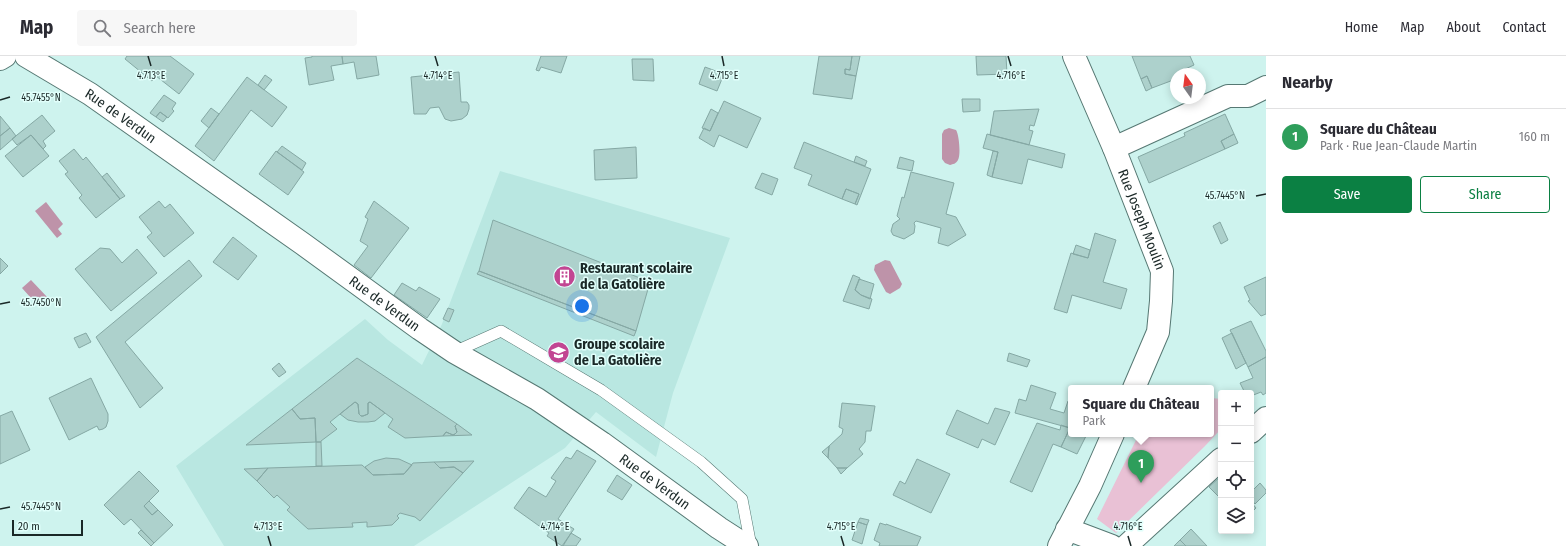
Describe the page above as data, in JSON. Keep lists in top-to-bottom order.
{
  "streets": {
    "street": ["Rue de Verdun", "Rue Joseph Moulin"]
  },
  "places": {
    "building": ["Restaurant scolaire de la Gatolière"],
    "school or university": ["Groupe scolaire de La Gatolière"]
  },
  "scale_bar": "20 m",
  "north": "top",
  "page": {
    "header": "Map",
    "search": "Search here",
    "nav": [
      "Home",
      "Map",
      "About",
      "Contact"
    ],
    "heading": "Nearby",
    "list": [
      {
        "mark": "1",
        "name": "Square du Château",
        "note": "Park · Rue Jean-Claude Martin",
        "value": "160 m"
      }
    ],
    "buttons": ["Save", "Share"],
    "popup": ["Square du Château", "Park"],
    "map_buttons": ["+", "−"],
    "pins": "1",
    "scale": "20 m"
  },
  "coordinates": [
    "4.713°E",
    "4.714°E",
    "4.715°E",
    "4.716°E",
    "45.7455°N",
    "45.7445°N",
    "45.7450°N"
  ]
}
